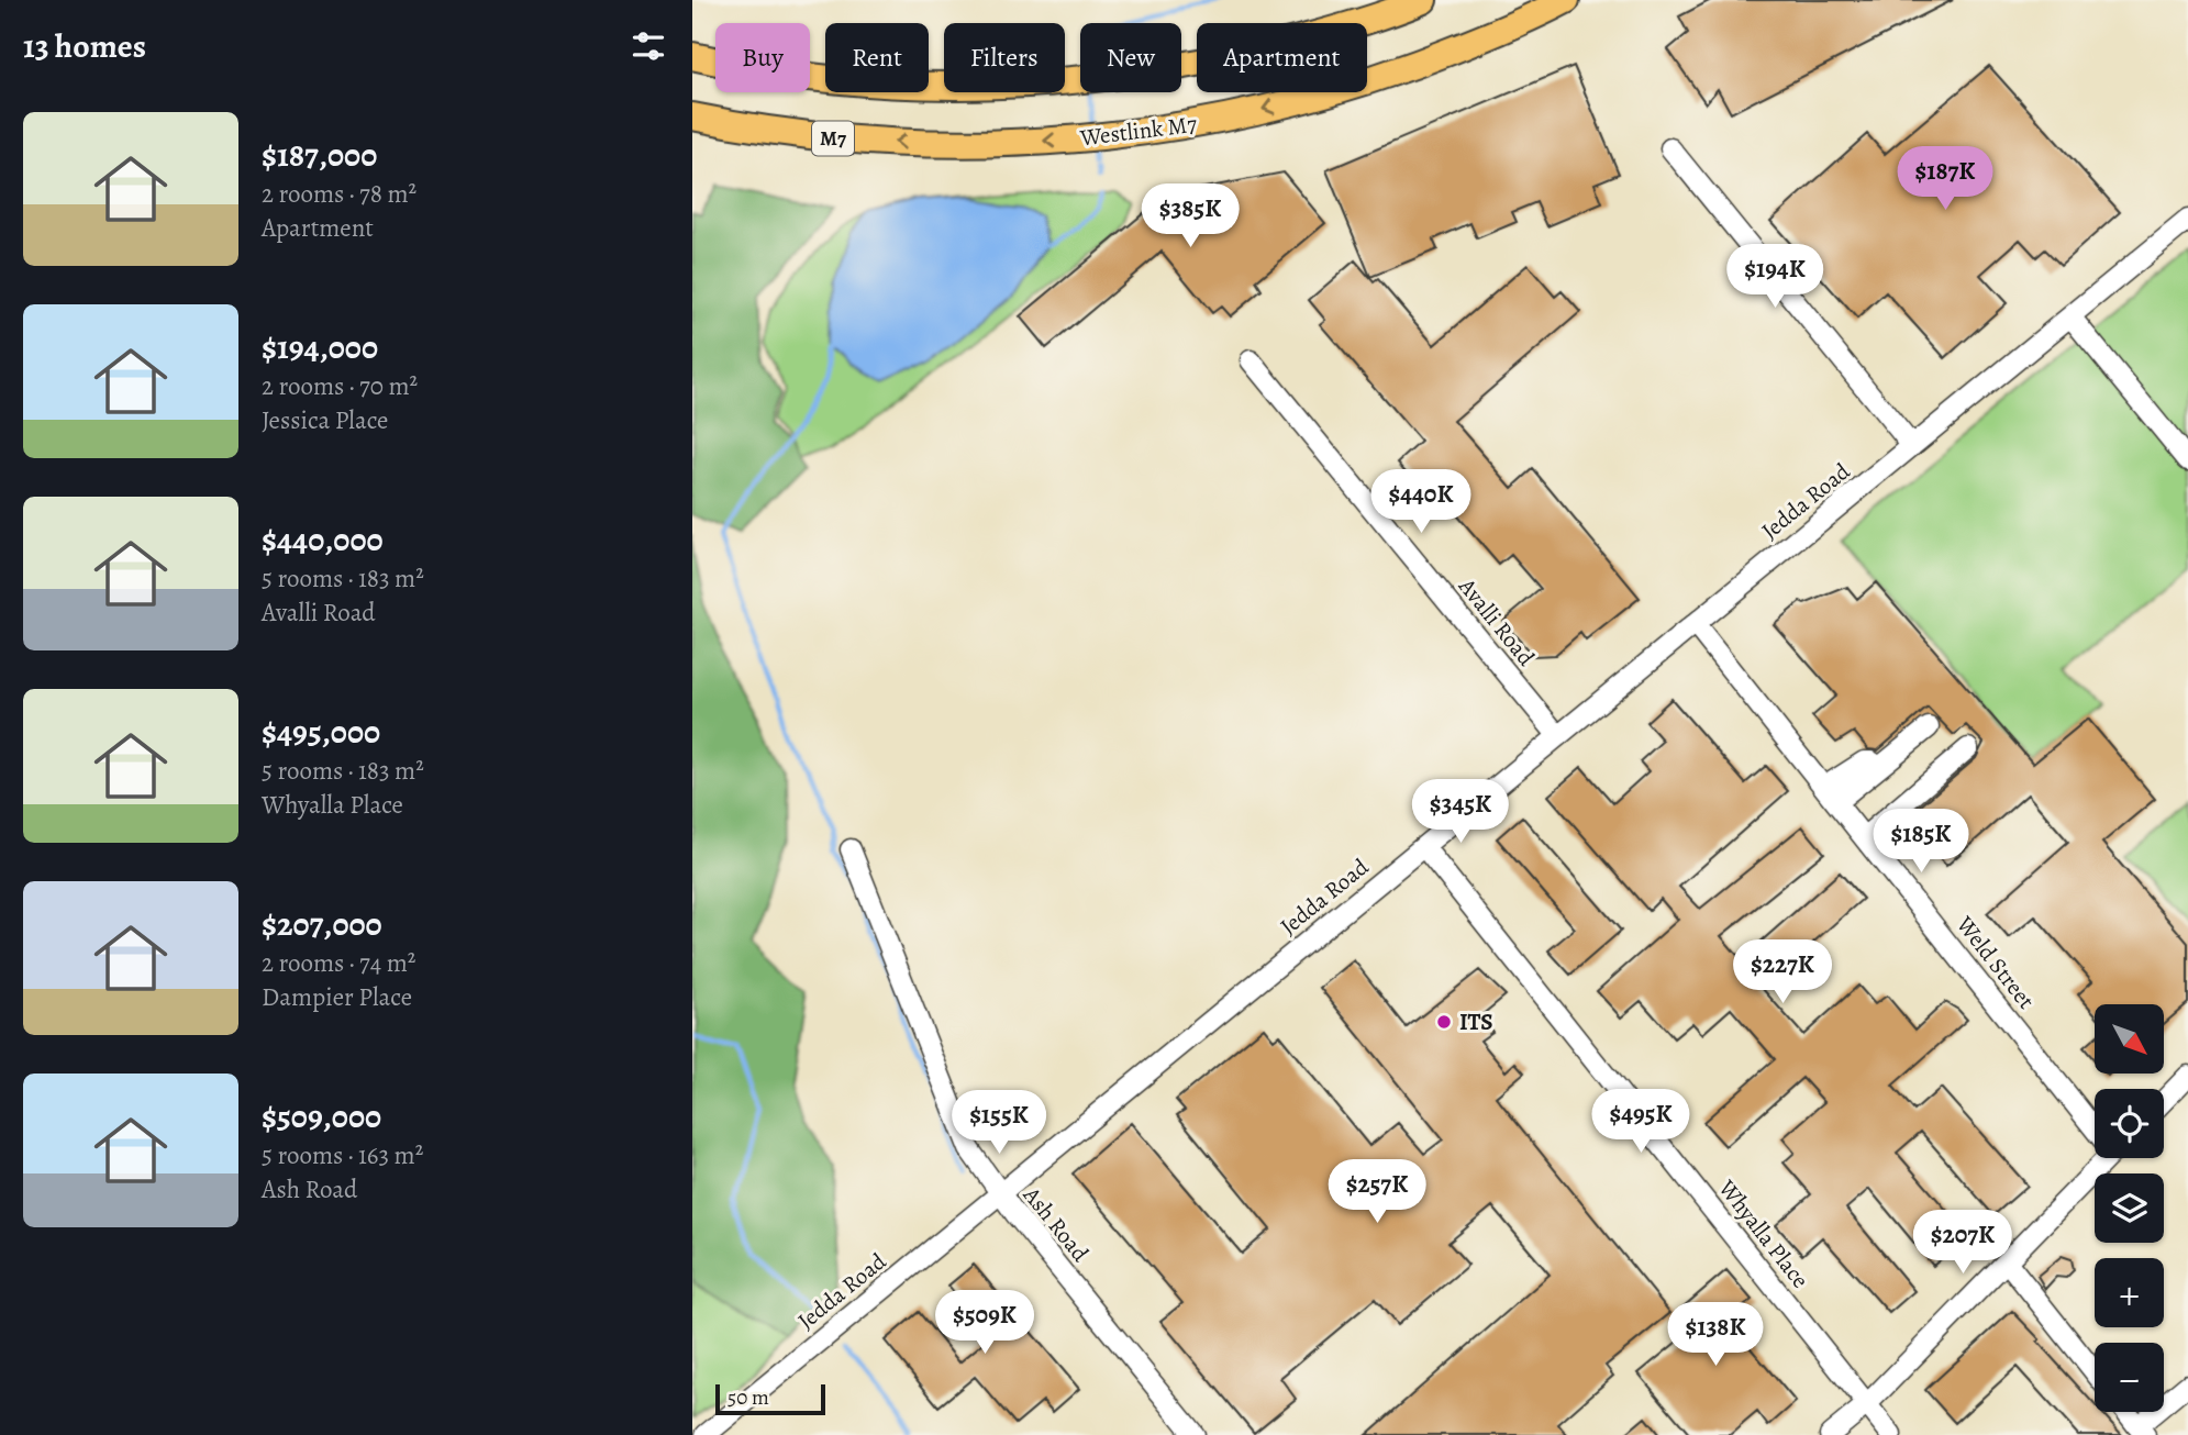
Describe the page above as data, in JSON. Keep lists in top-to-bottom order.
{
  "streets": {
    "highway": ["Westlink M7", "M7"],
    "street": [
      "Jedda Road",
      "Avalli Road",
      "Weld Street",
      "Ash Road",
      "Whyalla Place"
    ]
  },
  "crossings": [
    ["Jedda Road", "Avalli Road"],
    ["Jedda Road", "Weld Street"],
    ["Jedda Road", "Ash Road"],
    ["Jedda Road", "Whyalla Place"]
  ],
  "places": ["ITS"],
  "scale_bar": "50 m",
  "north": "bottom right",
  "page": {
    "heading": "13 homes",
    "chip": [
      "Buy",
      "Rent",
      "Filters",
      "New",
      "Apartment"
    ],
    "list": [
      {
        "name": "$187,000",
        "note": "2 rooms · 78 m² · Apartment"
      },
      {
        "name": "$194,000",
        "note": "2 rooms · 70 m² · Jessica Place"
      },
      {
        "name": "$440,000",
        "note": "5 rooms · 183 m² · Avalli Road"
      },
      {
        "name": "$495,000",
        "note": "5 rooms · 183 m² · Whyalla Place"
      },
      {
        "name": "$207,000",
        "note": "2 rooms · 74 m² · Dampier Place"
      },
      {
        "name": "$509,000",
        "note": "5 rooms · 163 m² · Ash Road"
      }
    ],
    "price": [
      "$187K",
      "$385K",
      "$194K",
      "$440K",
      "$345K",
      "$185K",
      "$227K",
      "$495K",
      "$155K",
      "$257K",
      "$207K",
      "$509K",
      "$138K"
    ],
    "map_buttons": ["+", "−"],
    "scale": "50 m"
  }
}
